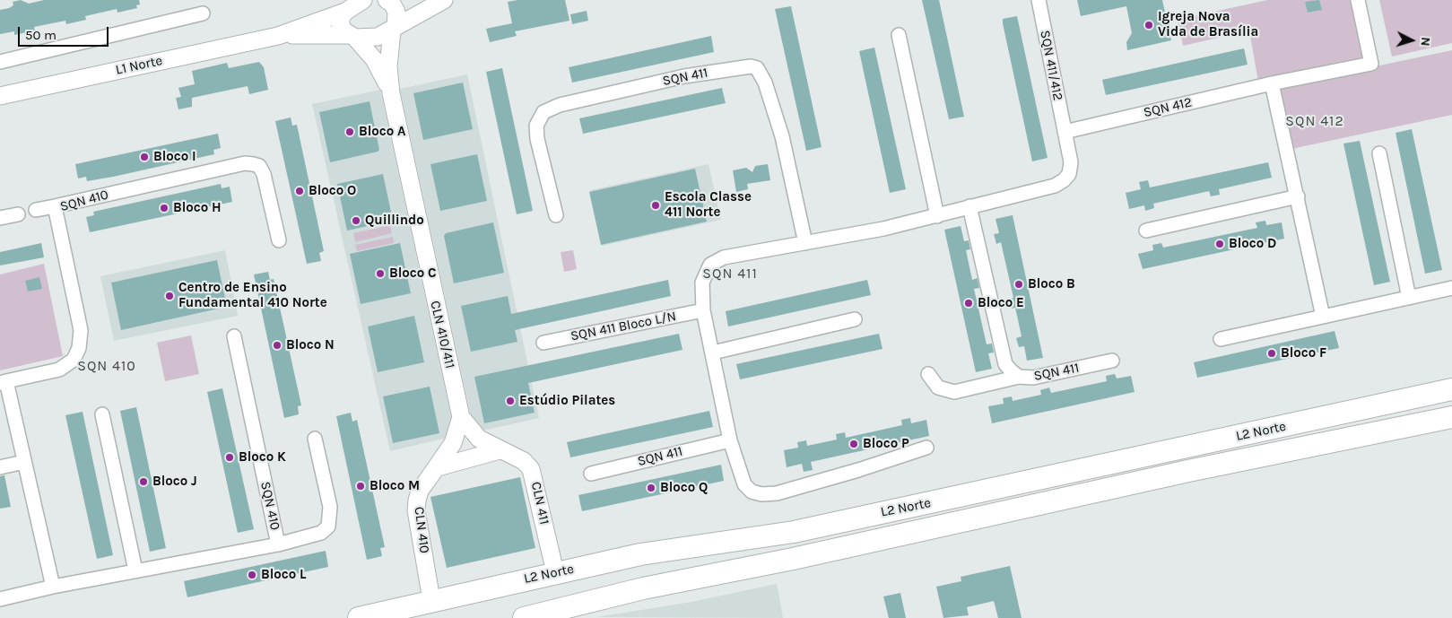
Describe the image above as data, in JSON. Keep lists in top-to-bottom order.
{
  "streets": {
    "main road": ["L2 Norte"],
    "street": [
      "L1 Norte",
      "SQN 411/412",
      "SQN 411",
      "SQN 412",
      "SQN 410",
      "SQN 411 Bloco L/N",
      "CLN 410/411",
      "CLN 411",
      "CLN 410"
    ]
  },
  "crossings": [
    ["L1 Norte", "CLN 410/411"],
    ["SQN 411/412", "SQN 412"],
    ["CLN 410/411", "CLN 411"],
    ["CLN 410/411", "CLN 410"],
    ["L2 Norte", "CLN 411"],
    ["L2 Norte", "CLN 410"],
    ["CLN 411", "CLN 410"]
  ],
  "districts": ["SQN 412", "SQN 411", "SQN 410"],
  "places": [
    "Igreja Nova Vida de Brasília",
    "Bloco A",
    "Bloco I",
    "Bloco O",
    "Escola Classe 411 Norte",
    "Bloco H",
    "Quillindo",
    "Bloco D",
    "Bloco C",
    "Bloco B",
    "Centro de Ensino Fundamental 410 Norte",
    "Bloco E",
    "Bloco N",
    "Bloco F",
    "Estúdio Pilates",
    "Bloco P",
    "Bloco K",
    "Bloco J",
    "Bloco M",
    "Bloco Q",
    "Bloco L"
  ],
  "scale_bar": "50 m",
  "north": "right"
}
